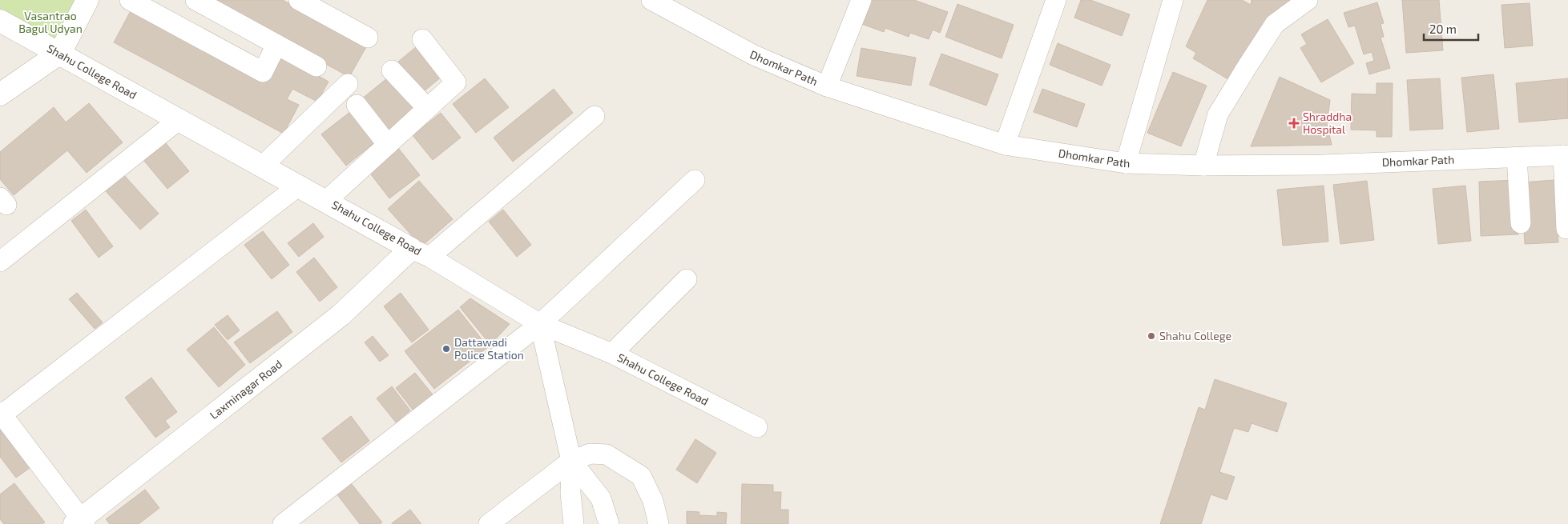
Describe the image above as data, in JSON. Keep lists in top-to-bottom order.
{
  "streets": {
    "street": ["Dhomkar Path", "Shahu College Road", "Laxminagar Road"]
  },
  "crossings": [
    ["Shahu College Road", "Laxminagar Road"]
  ],
  "parks": ["Vasantrao Bagul Udyan"],
  "places": {
    "health": ["Shraddha Hospital"],
    "other": ["Shahu College", "Dattawadi Police Station"]
  },
  "scale_bar": "20 m"
}
